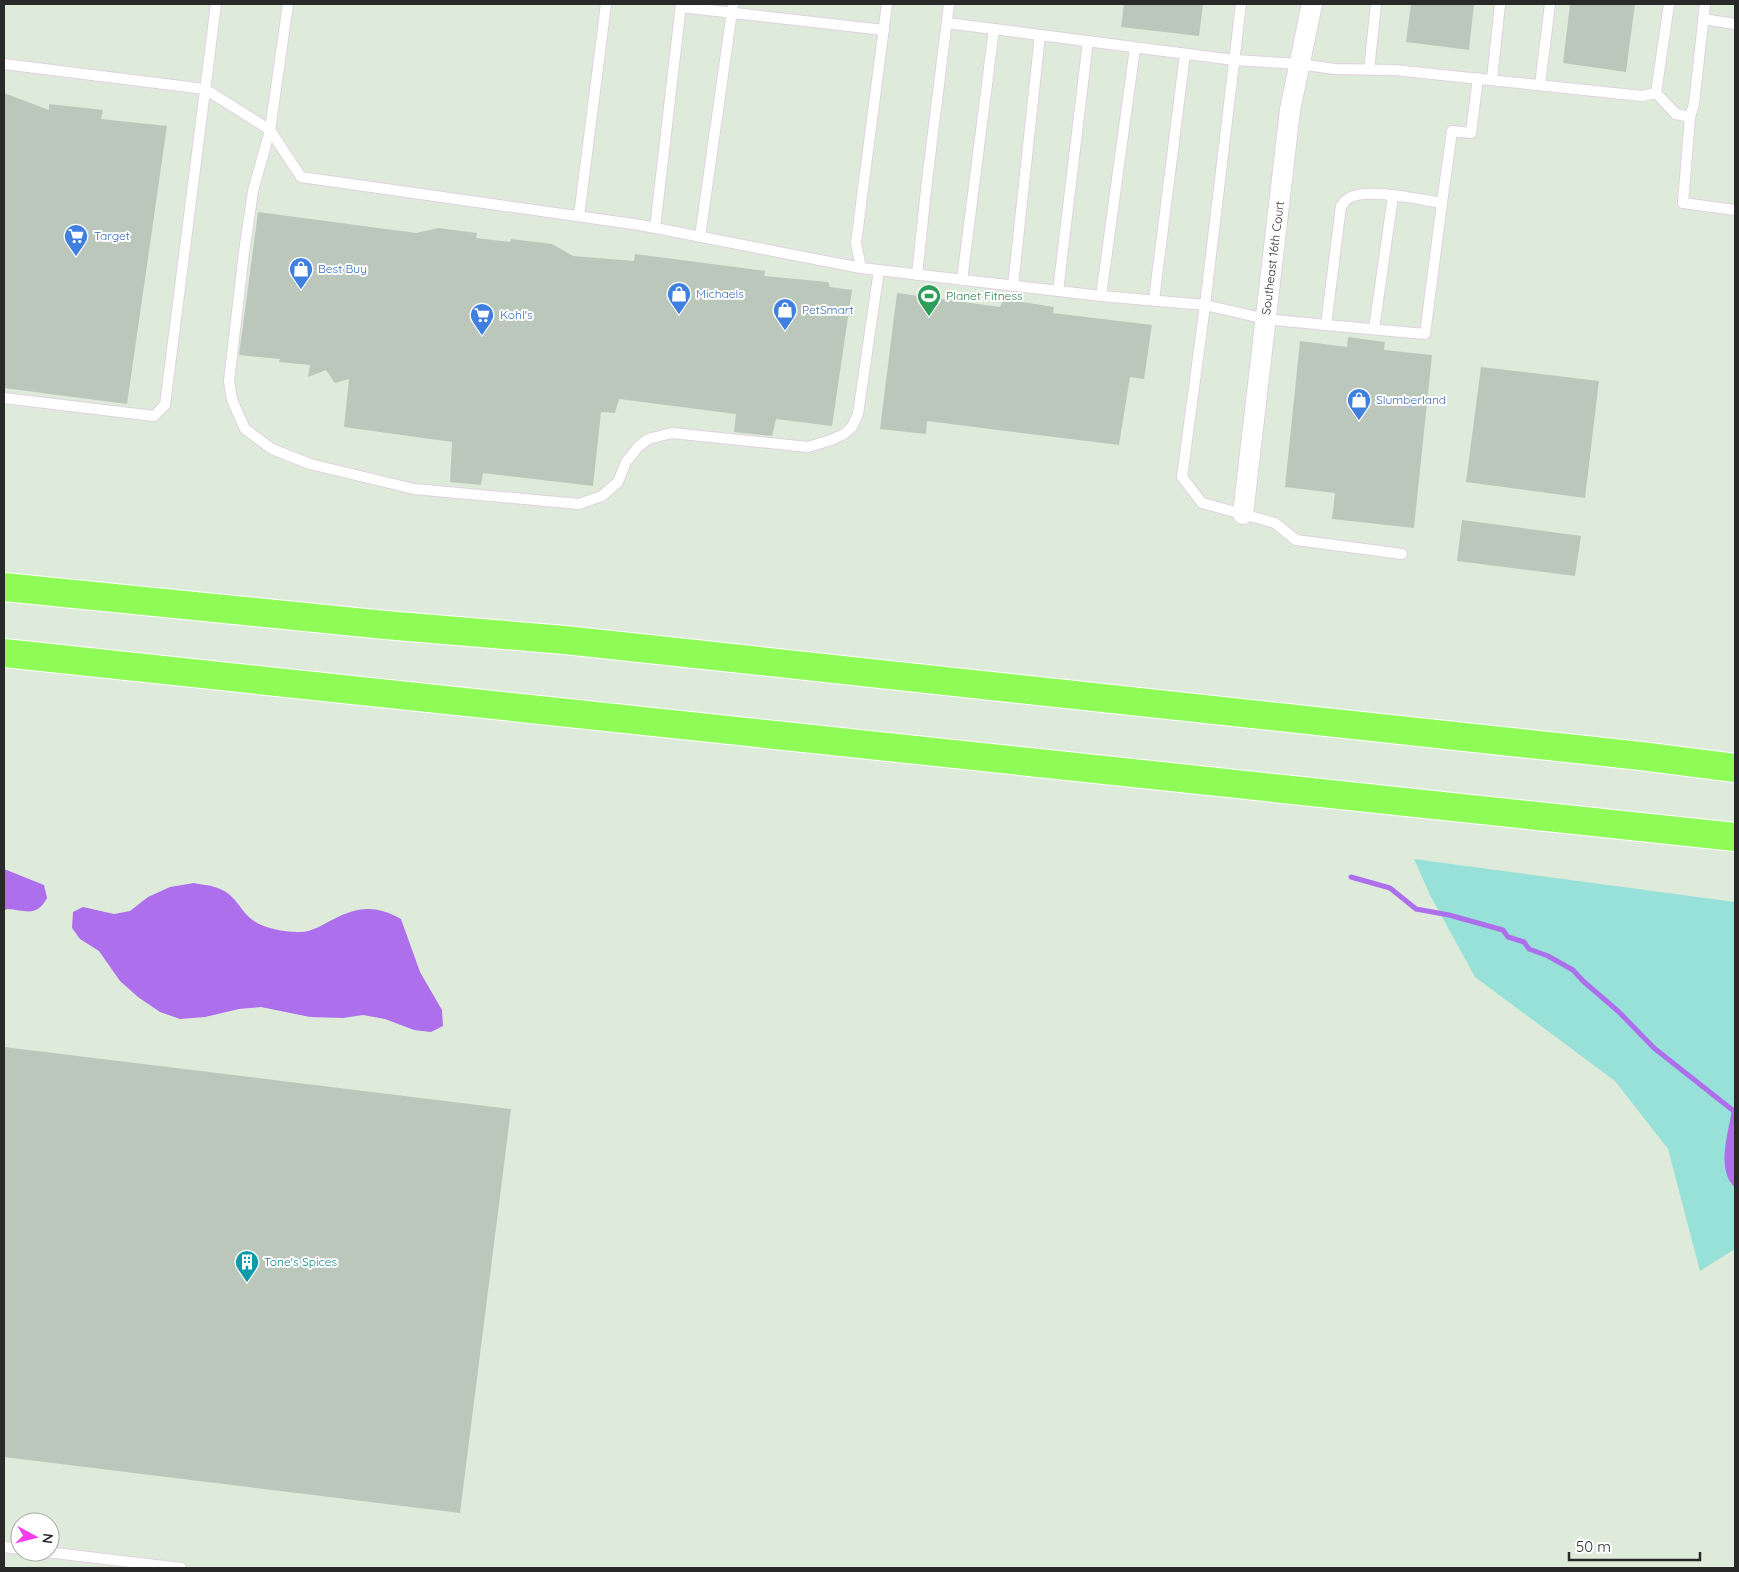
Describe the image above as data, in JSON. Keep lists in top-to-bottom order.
{
  "streets": {
    "street": ["Southeast 16th Court"]
  },
  "places": {
    "supermarket": ["Target", "Kohl's"],
    "shop": [
      "Best Buy",
      "Michaels",
      "PetSmart",
      "Slumberland"
    ],
    "sports": ["Planet Fitness"],
    "building": ["Tone's Spices"]
  },
  "scale_bar": "50 m",
  "north": "right"
}
